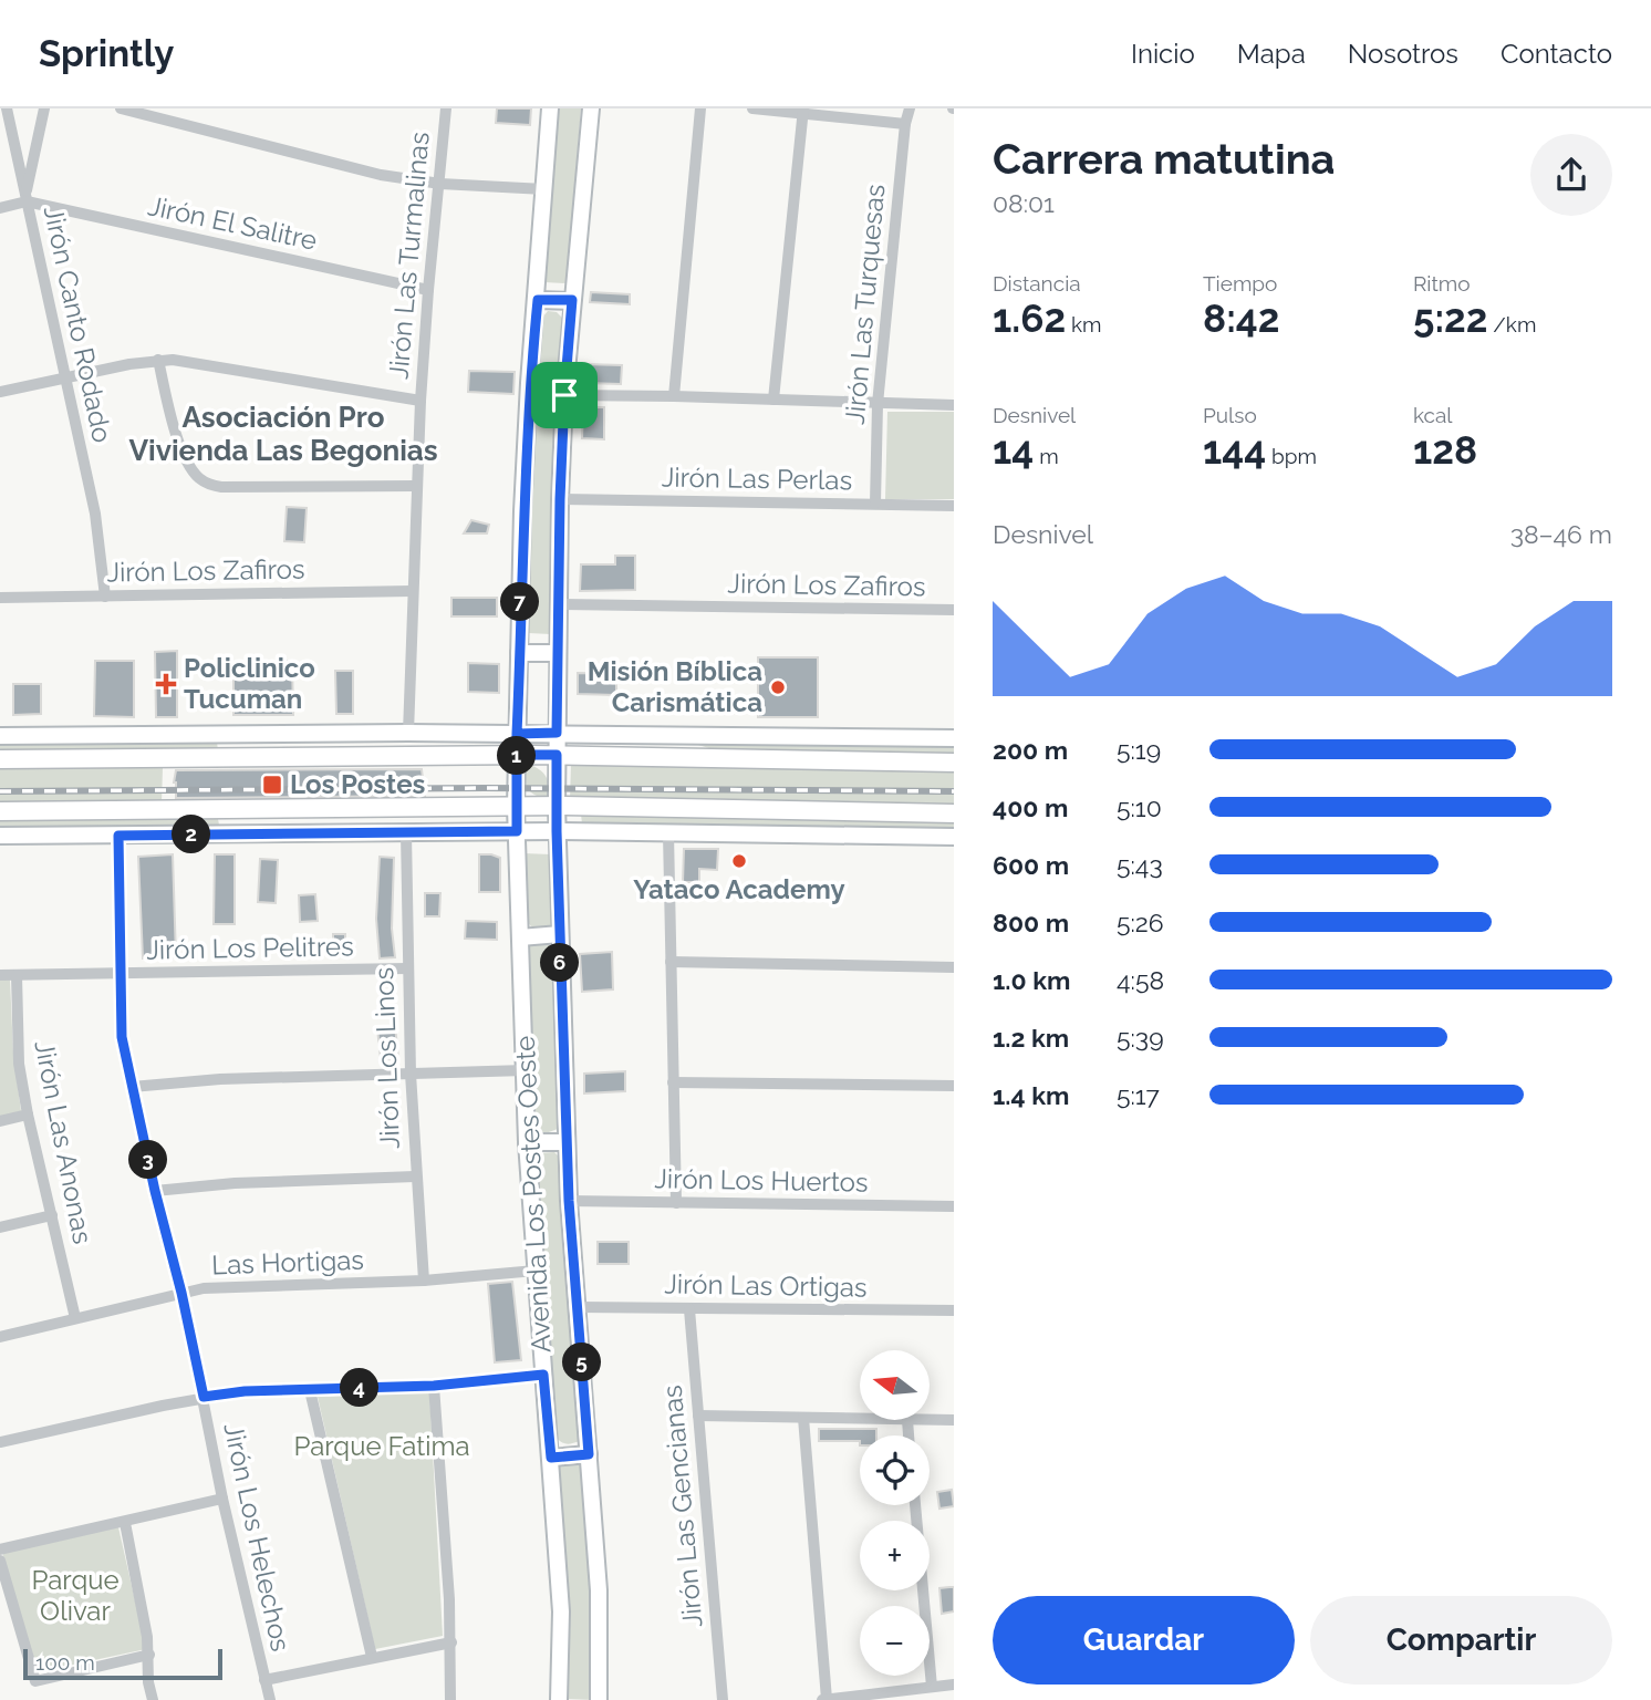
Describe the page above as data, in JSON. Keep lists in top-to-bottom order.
{
  "streets": {
    "main road": ["Avenida Los Postes Oeste"],
    "street": [
      "Jirón El Salitre",
      "Jirón Las Turmalinas",
      "Jirón Las Turquesas",
      "Jirón Canto Rodado",
      "Jirón Las Perlas",
      "Jirón Los Zafiros",
      "Jirón Los Pelitres",
      "Jirón Los Linos",
      "Jirón Las Anonas",
      "Jirón Los Huertos",
      "Las Hortigas",
      "Jirón Las Ortigas",
      "Jirón Las Gencianas",
      "Jirón Los Helechos"
    ]
  },
  "crossings": [
    ["Jirón El Salitre", "Jirón Las Turmalinas"],
    ["Jirón El Salitre", "Jirón Canto Rodado"],
    ["Jirón Las Turmalinas", "Jirón Los Zafiros"],
    ["Jirón Las Turquesas", "Jirón Las Perlas"],
    ["Jirón Canto Rodado", "Jirón Los Zafiros"],
    ["Jirón Las Perlas", "Avenida Los Postes Oeste"],
    ["Jirón Los Zafiros", "Avenida Los Postes Oeste"],
    ["Jirón Los Pelitres", "Jirón Los Linos"],
    ["Jirón Los Pelitres", "Jirón Las Anonas"],
    ["Jirón Los Pelitres", "Jirón Los Helechos"],
    ["Jirón Los Linos", "Las Hortigas"],
    ["Jirón Las Anonas", "Las Hortigas"],
    ["Jirón Los Huertos", "Avenida Los Postes Oeste"],
    ["Avenida Los Postes Oeste", "Las Hortigas"],
    ["Avenida Los Postes Oeste", "Jirón Las Ortigas"],
    ["Las Hortigas", "Jirón Los Helechos"],
    ["Jirón Las Ortigas", "Jirón Las Gencianas"]
  ],
  "districts": ["Asociación Pro Vivienda Las Begonias"],
  "parks": ["Parque Fatima", "Parque Olivar"],
  "places": {
    "health": ["Policlinico Tucuman"],
    "other": ["Misión Bíblica Carismática", "Yataco Academy"],
    "transit": ["Los Postes"]
  },
  "scale_bar": "100 m",
  "north": "left",
  "page": {
    "header": "Sprintly",
    "nav": [
      "Inicio",
      "Mapa",
      "Nosotros",
      "Contacto"
    ],
    "heading": ["Carrera matutina", "08:01"],
    "stats": [
      ["Distancia", "1.62 km"],
      ["Tiempo", "8:42"],
      ["Ritmo", "5:22 /km"],
      ["Desnivel", "14 m"],
      ["Pulso", "144 bpm"],
      ["kcal", "128"]
    ],
    "chart": ["Desnivel", "38–46 m"],
    "pins": [
      "7",
      "1",
      "2",
      "6",
      "3",
      "5",
      "4"
    ],
    "list": [
      {
        "name": "200 m",
        "note": "5:19"
      },
      {
        "name": "400 m",
        "note": "5:10"
      },
      {
        "name": "600 m",
        "note": "5:43"
      },
      {
        "name": "800 m",
        "note": "5:26"
      },
      {
        "name": "1.0 km",
        "note": "4:58"
      },
      {
        "name": "1.2 km",
        "note": "5:39"
      },
      {
        "name": "1.4 km",
        "note": "5:17"
      }
    ],
    "map_buttons": ["+", "−"],
    "buttons": ["Guardar", "Compartir"],
    "scale": "100 m"
  }
}
